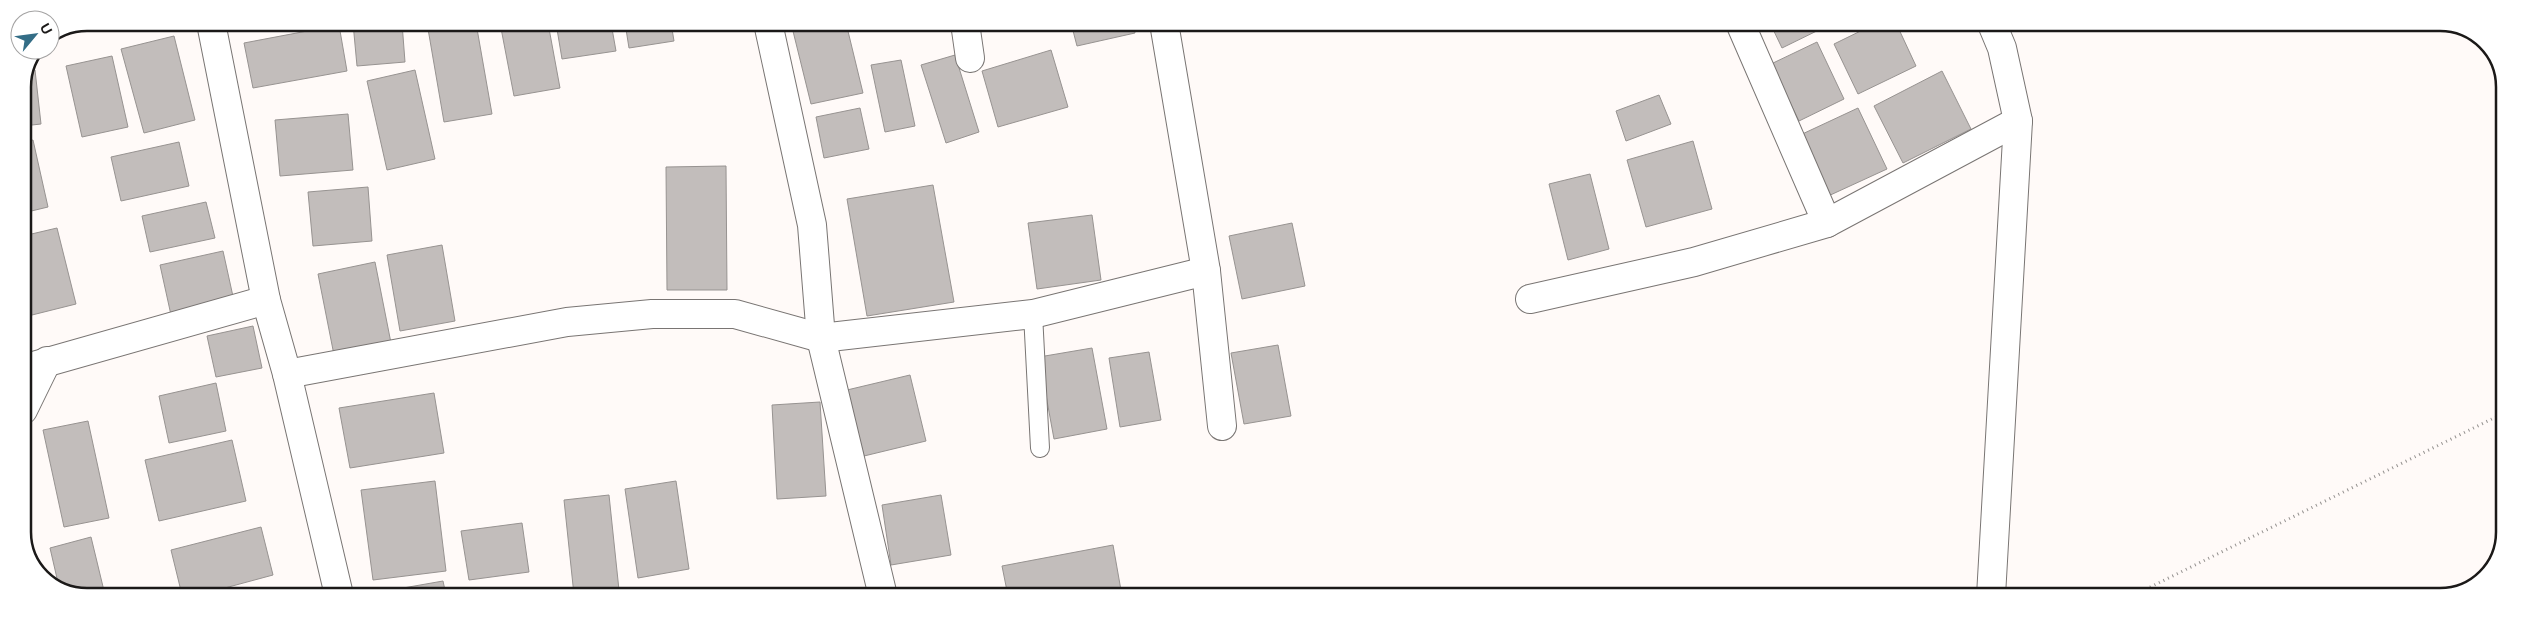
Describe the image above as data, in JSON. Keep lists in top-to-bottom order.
{
  "north": "top right"
}
